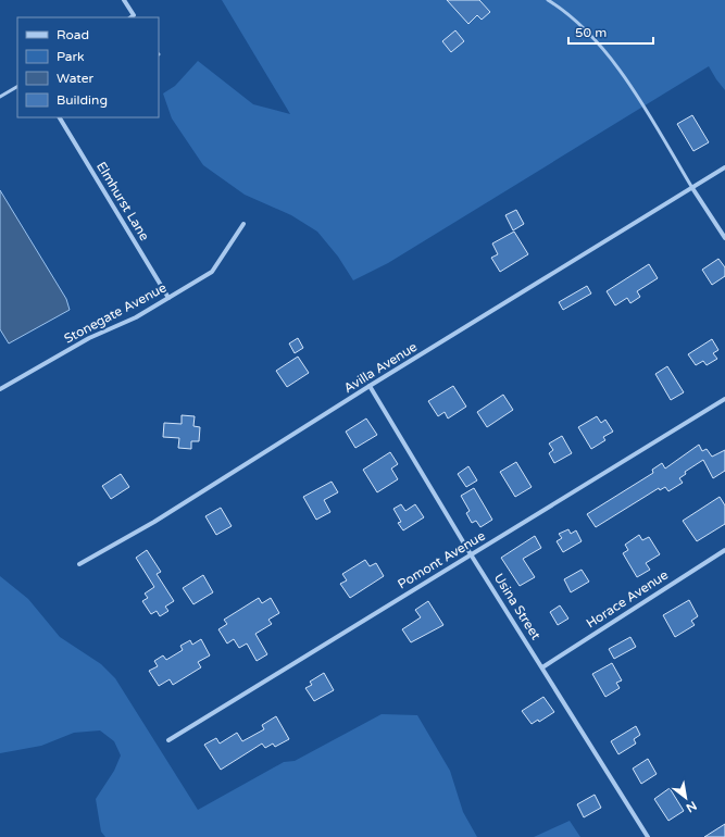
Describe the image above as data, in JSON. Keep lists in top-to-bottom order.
{
  "streets": {
    "street": [
      "Elmhurst Lane",
      "Stonegate Avenue",
      "Avilla Avenue",
      "Pomont Avenue",
      "Horace Avenue",
      "Usina Street"
    ]
  },
  "crossings": [
    ["Elmhurst Lane", "Stonegate Avenue"],
    ["Avilla Avenue", "Usina Street"],
    ["Pomont Avenue", "Usina Street"],
    ["Horace Avenue", "Usina Street"]
  ],
  "legend": [
    "Road",
    "Park",
    "Water",
    "Building"
  ],
  "scale_bar": "50 m",
  "north": "bottom right"
}
